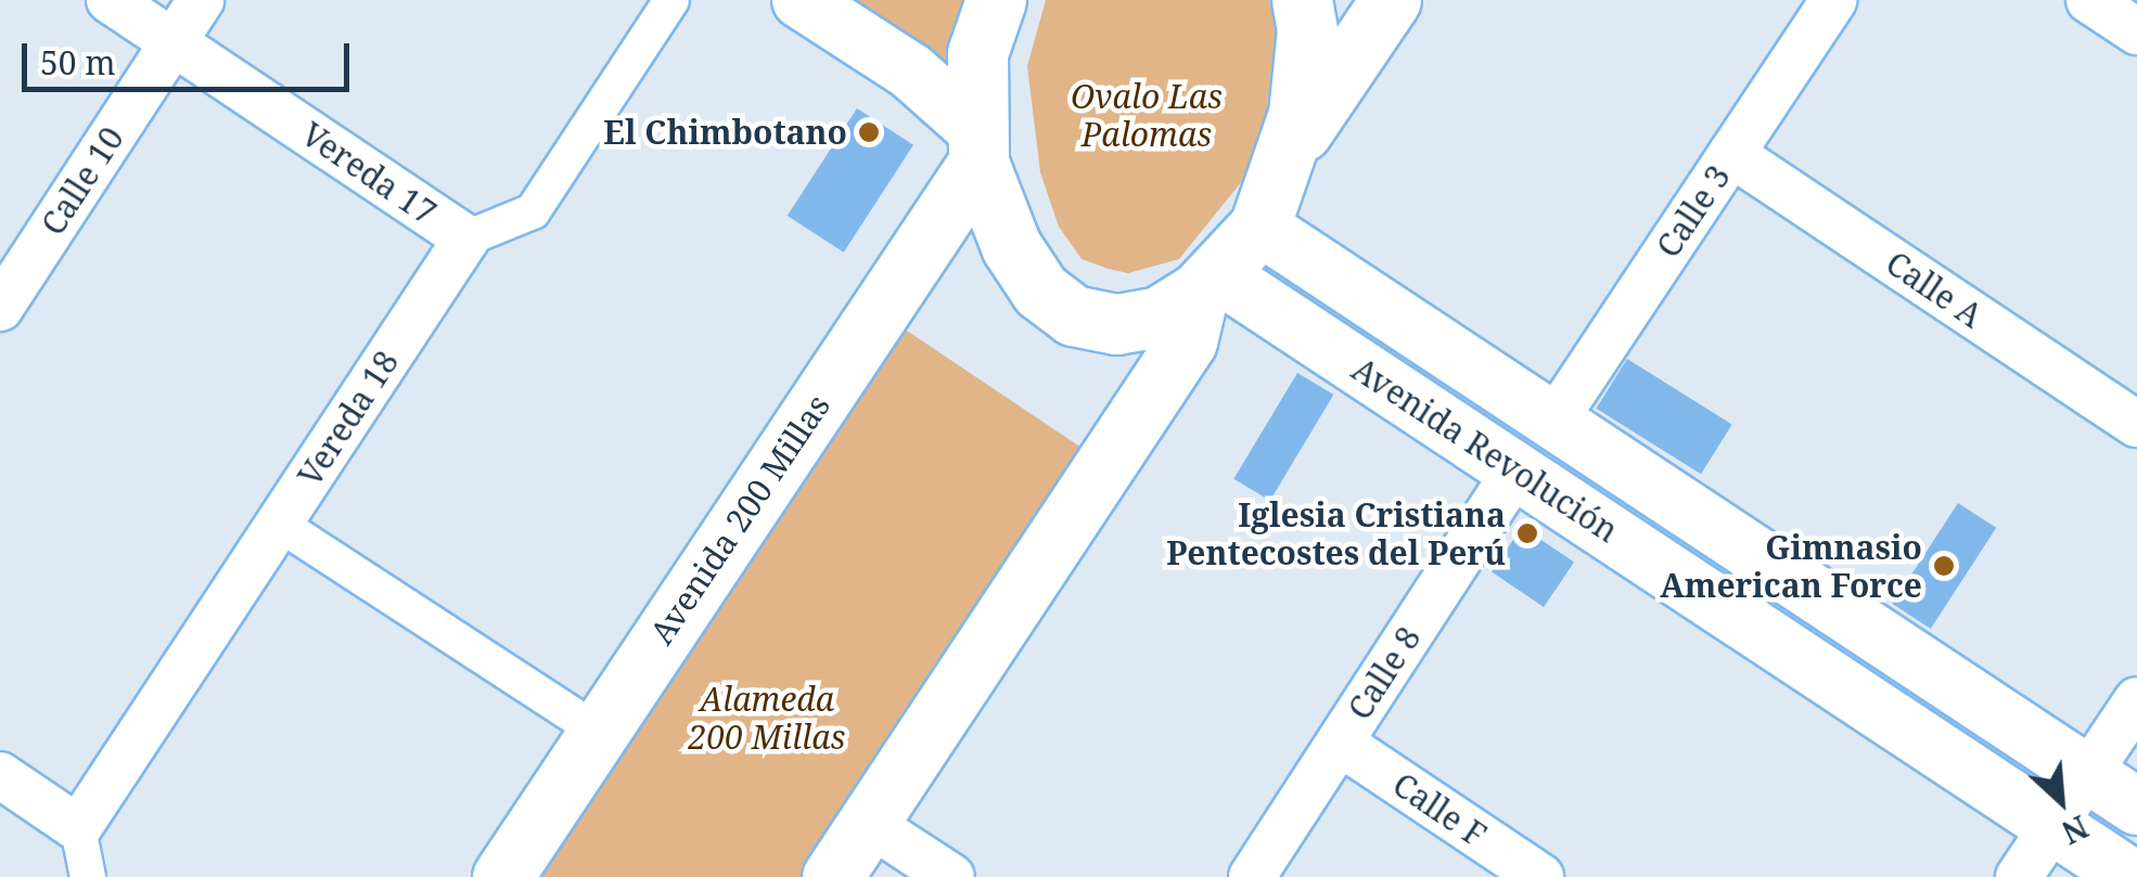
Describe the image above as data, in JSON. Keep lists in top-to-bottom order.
{
  "streets": {
    "main road": ["Avenida 200 Millas"],
    "street": [
      "Vereda 17",
      "Calle 10",
      "Calle 3",
      "Calle A",
      "Vereda 18",
      "Avenida Revolución",
      "Calle 8",
      "Calle F"
    ]
  },
  "crossings": [
    ["Vereda 17", "Calle 10"],
    ["Vereda 17", "Vereda 18"],
    ["Calle 3", "Calle A"],
    ["Calle 3", "Avenida Revolución"],
    ["Avenida Revolución", "Calle 8"],
    ["Calle 8", "Calle F"]
  ],
  "parks": ["Ovalo Las Palomas", "Alameda 200 Millas"],
  "places": ["El Chimbotano", "Iglesia Cristiana Pentecostes del Perú", "Gimnasio American Force"],
  "scale_bar": "50 m",
  "north": "bottom right"
}
